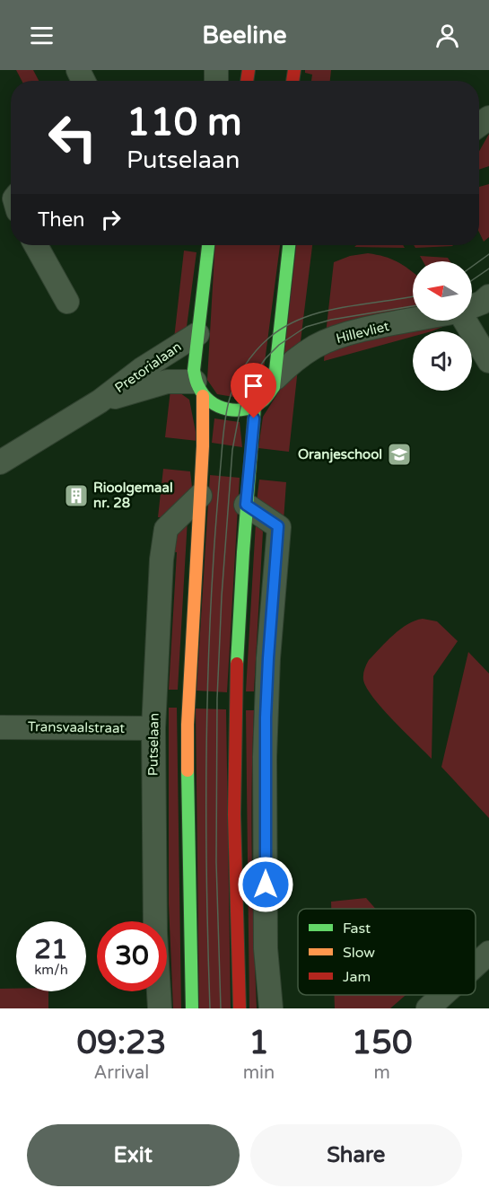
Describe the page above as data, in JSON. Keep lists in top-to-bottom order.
{
  "streets": {
    "street": [
      "Hillevliet",
      "Pretorialaan",
      "Transvaalstraat",
      "Putselaan"
    ]
  },
  "crossings": [
    ["Transvaalstraat", "Putselaan"]
  ],
  "places": {
    "school or university": ["Oranjeschool"],
    "building": ["Rioolgemaal nr. 28"]
  },
  "legend": ["Fast", "Slow", "Jam"],
  "north": "left",
  "page": {
    "header": "Beeline",
    "turn": ["110 m", "Putselaan"],
    "then": "Then",
    "speed": "21 km/h",
    "limit": "30",
    "eta": [
      "09:23",
      "Arrival",
      "1",
      "min",
      "150",
      "m"
    ],
    "buttons": ["Exit", "Share"]
  }
}
